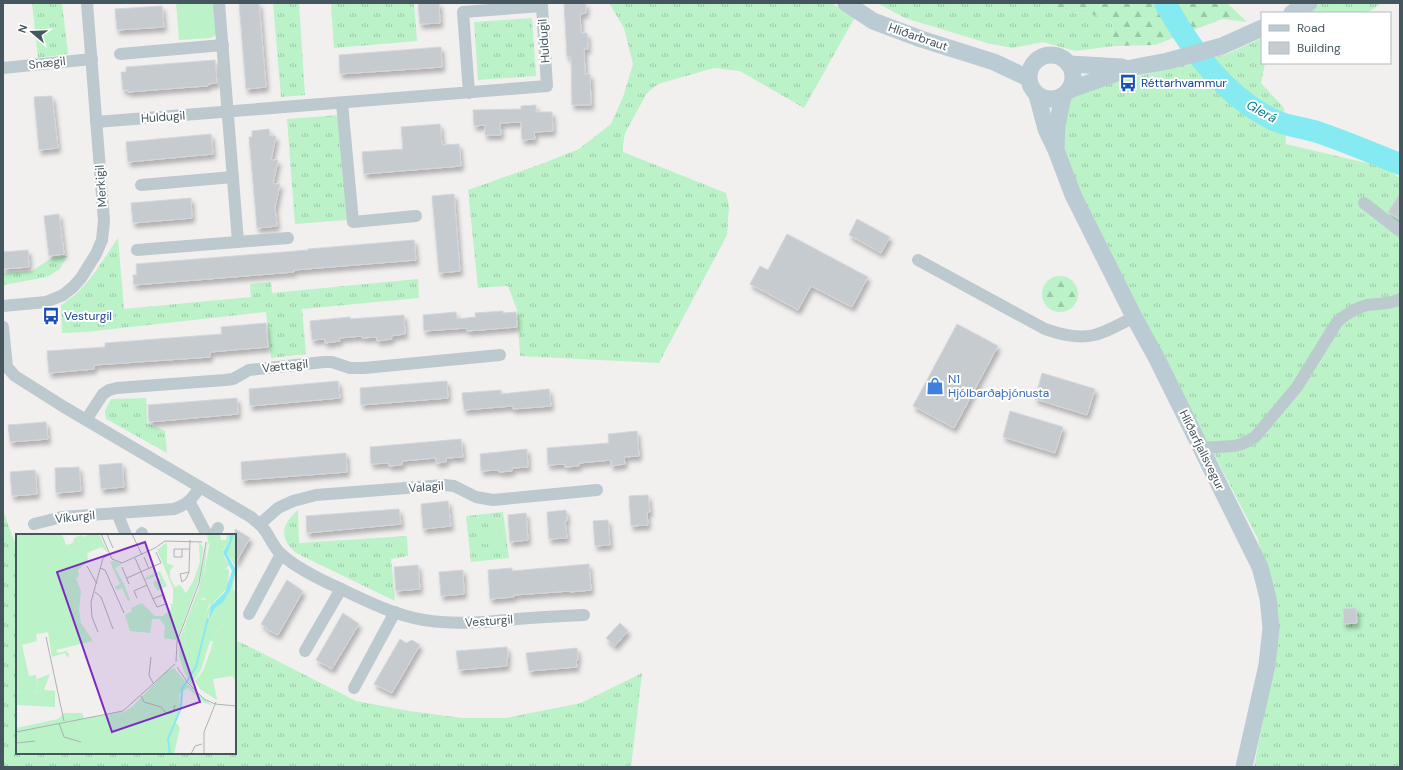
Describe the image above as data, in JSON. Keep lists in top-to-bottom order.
{
  "streets": {
    "main road": ["Hlíðarbraut", "Hlíðarfjallsvegur"],
    "street": [
      "Huldugil",
      "Snægil",
      "Merkigil",
      "Vættagil",
      "Valagil",
      "Víkurgil",
      "Vesturgil"
    ]
  },
  "crossings": [
    ["Hlíðarbraut", "Hlíðarfjallsvegur"],
    ["Huldugil", "Merkigil"],
    ["Snægil", "Merkigil"],
    ["Vættagil", "Vesturgil"],
    ["Valagil", "Vesturgil"],
    ["Víkurgil", "Vesturgil"]
  ],
  "water": ["Glerá"],
  "places": {
    "bus stop": ["Réttarhvammur", "Vesturgil"],
    "shop": ["N1 Hjólbarðaþjónusta"]
  },
  "legend": ["Road", "Building"],
  "north": "left"
}
